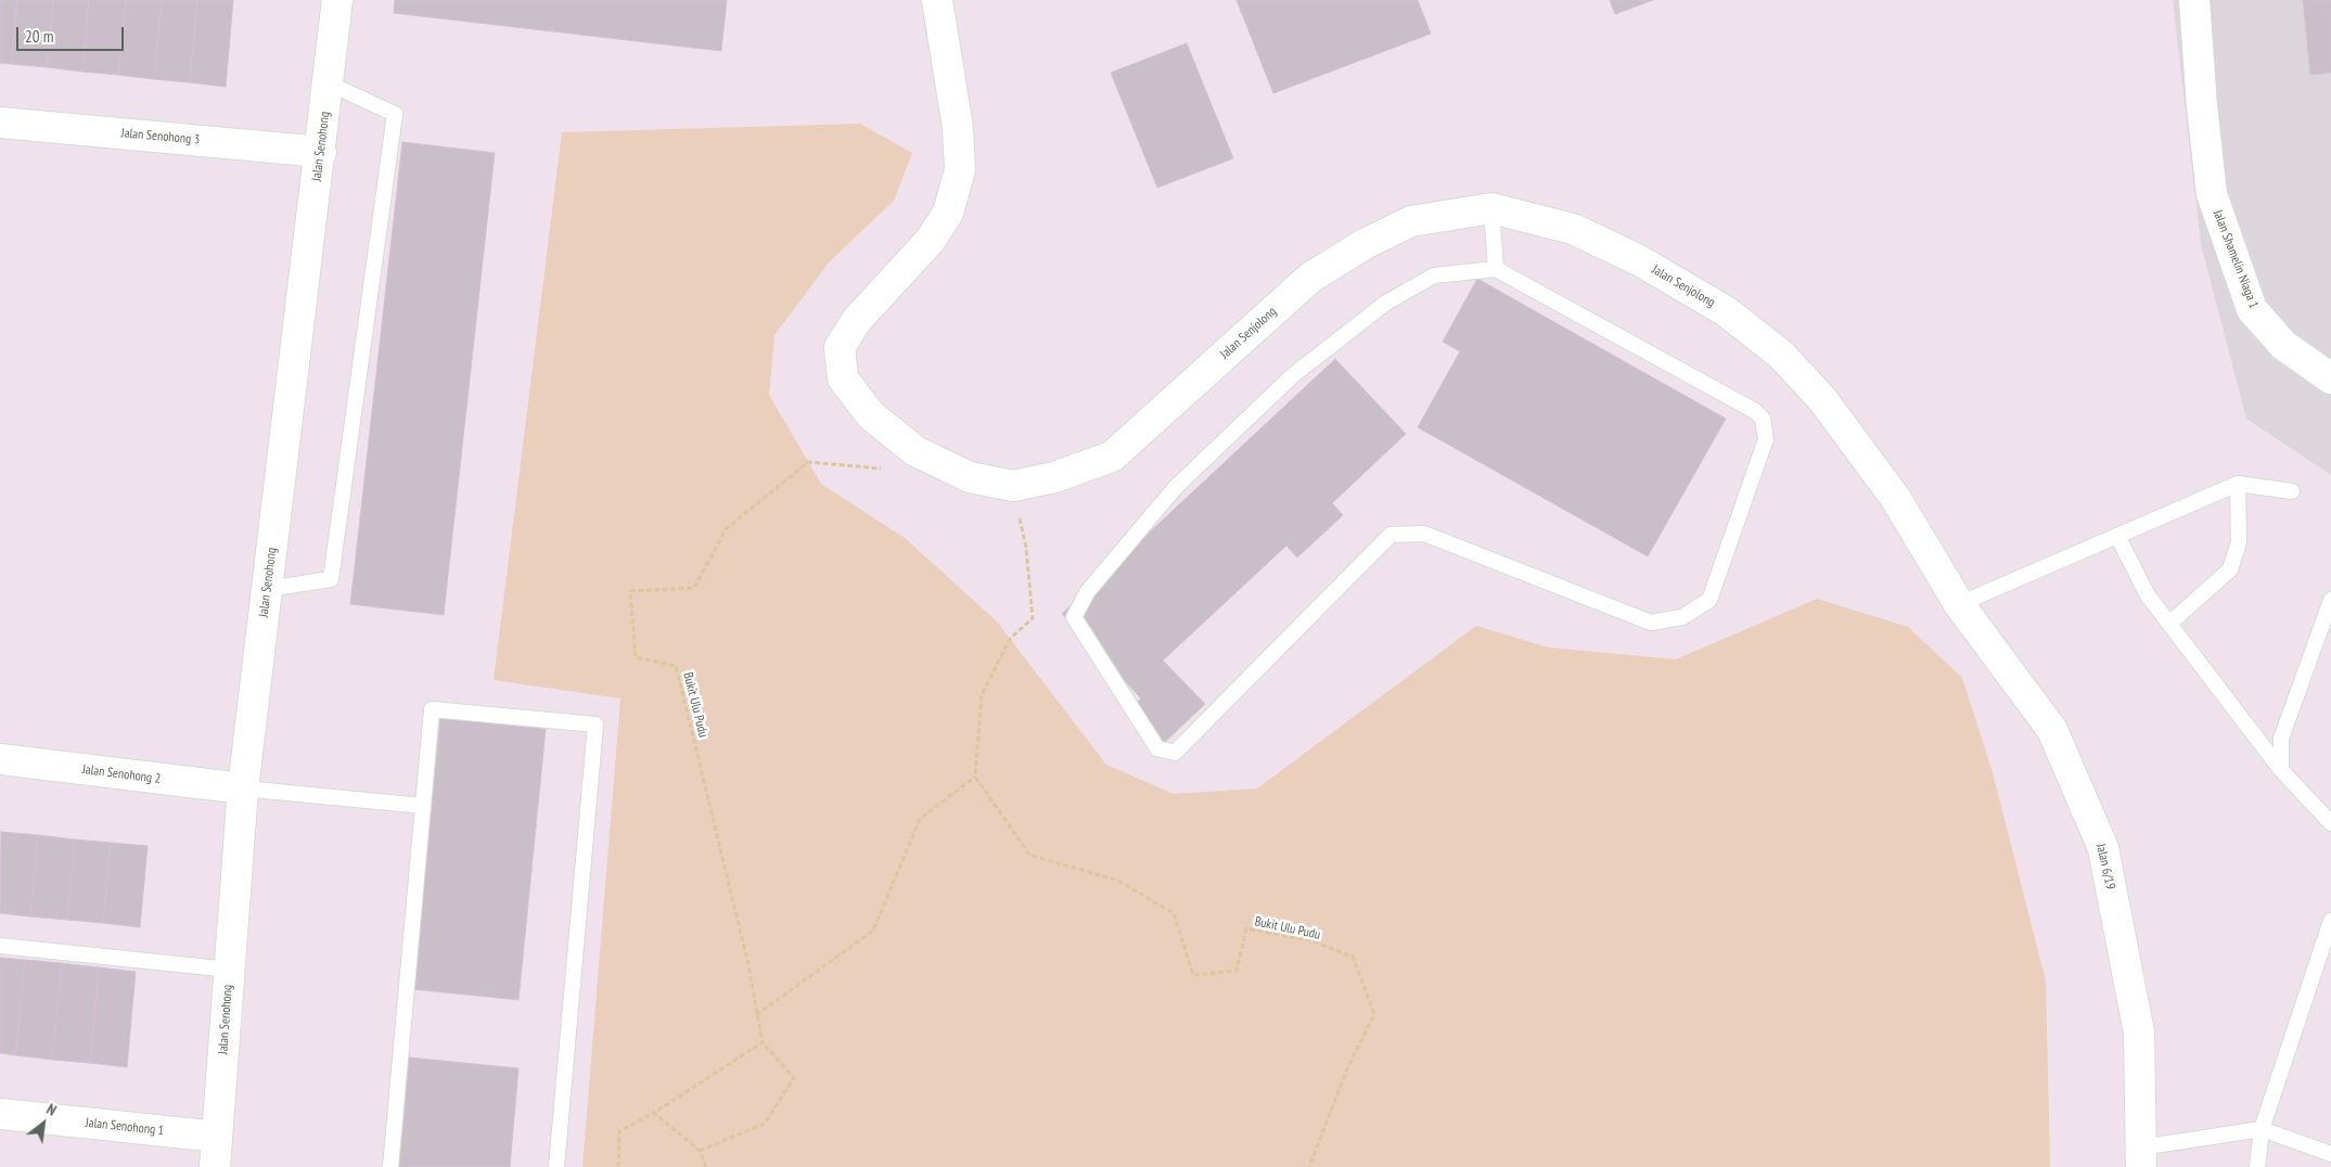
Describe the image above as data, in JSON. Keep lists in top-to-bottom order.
{
  "streets": {
    "street": [
      "Jalan Senohong 3",
      "Jalan Senohong",
      "Jalan Shamelin Niaga 1",
      "Jalan Senjolong",
      "Jalan Senohong 2",
      "Jalan 6/19",
      "Jalan Senohong 1"
    ],
    "path": ["Bukit Ulu Pudu"]
  },
  "crossings": [
    ["Jalan Senohong 3", "Jalan Senohong"],
    ["Jalan Senohong", "Jalan Senohong 2"],
    ["Jalan Senohong", "Jalan Senohong 1"],
    ["Jalan Senjolong", "Jalan 6/19"]
  ],
  "scale_bar": "20 m",
  "north": "top right"
}
